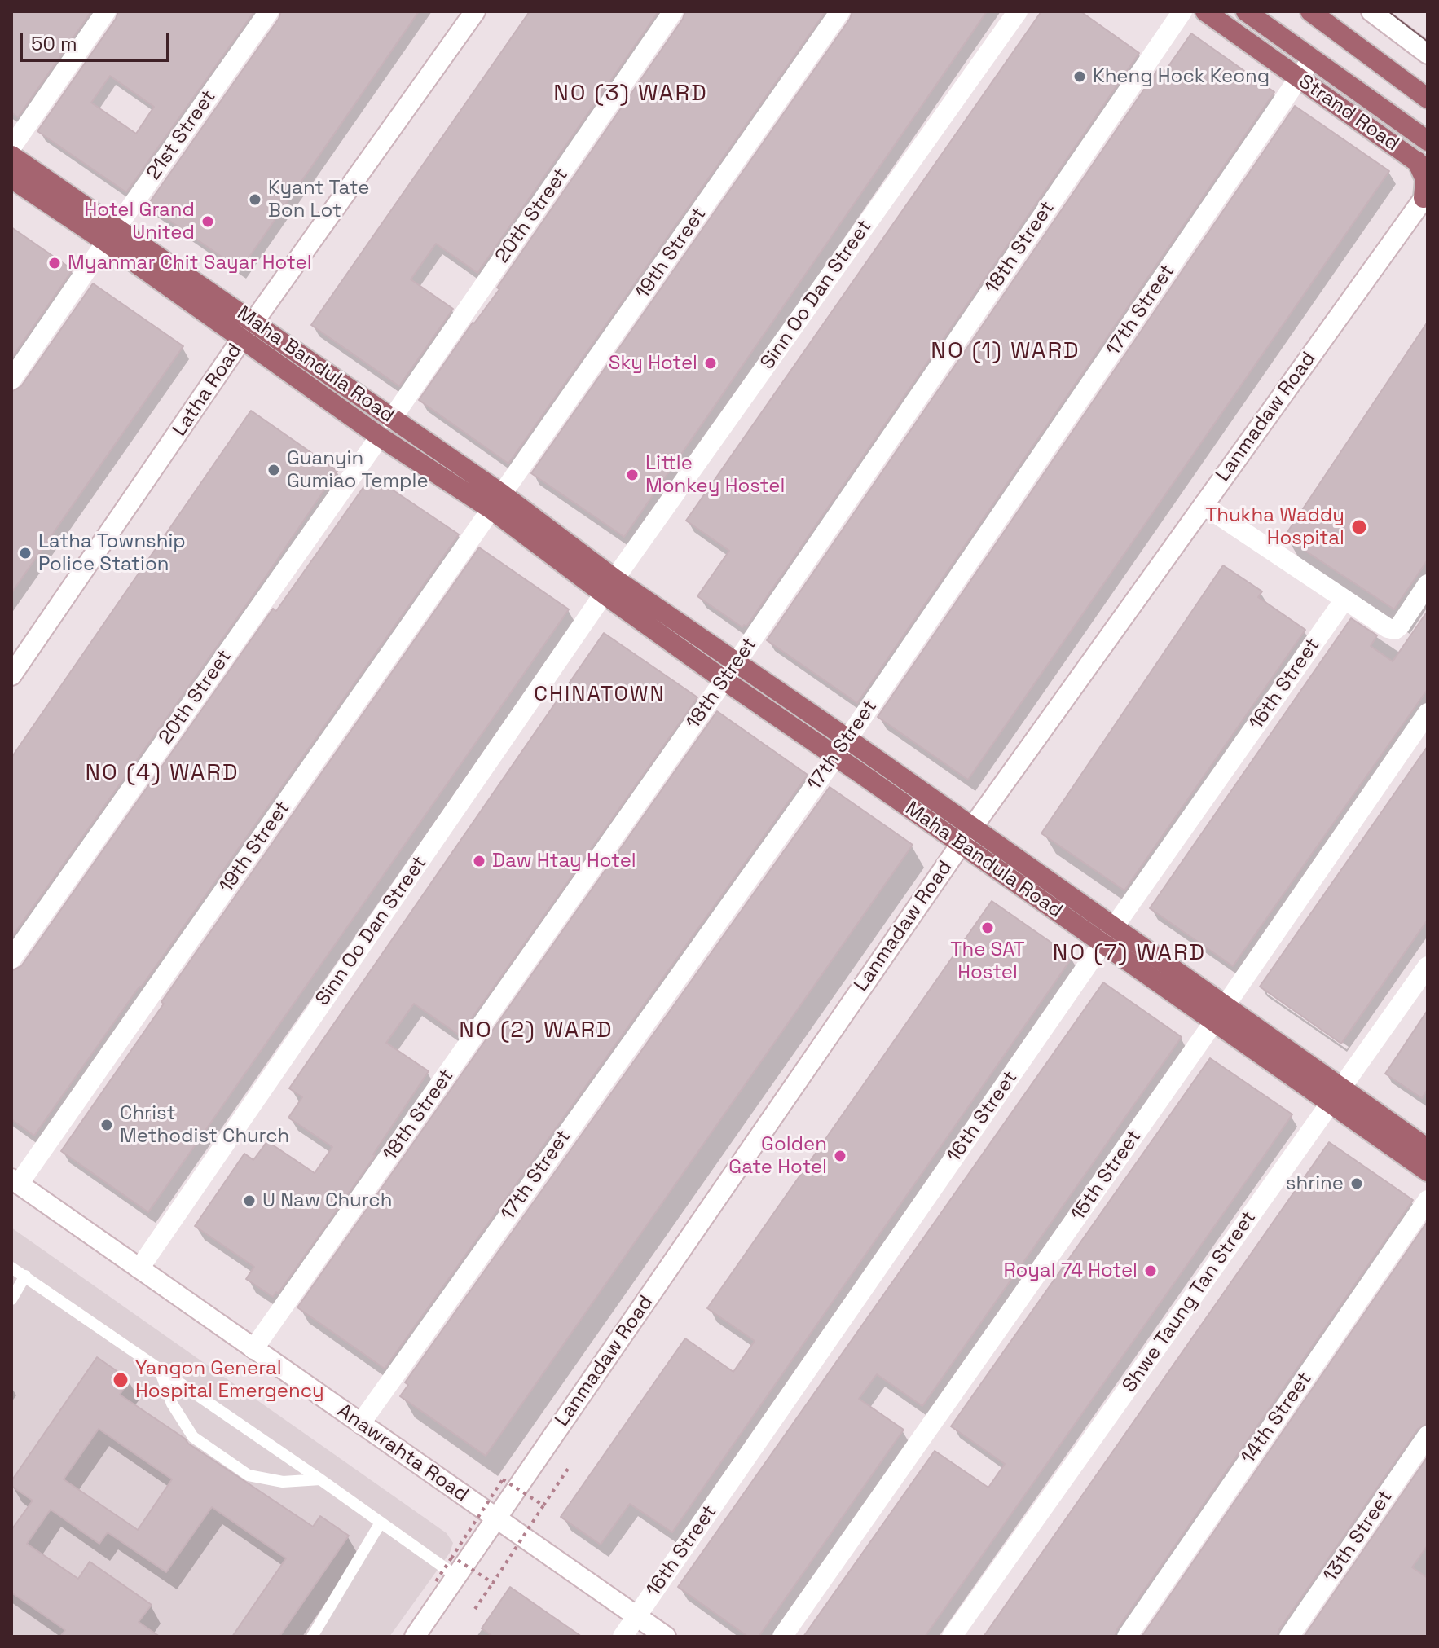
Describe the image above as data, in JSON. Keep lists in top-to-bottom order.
{
  "streets": {
    "main road": ["Strand Road", "Maha Bandula Road"],
    "street": [
      "21st Street",
      "20th Street",
      "18th Street",
      "19th Street",
      "Sinn Oo Dan Street",
      "17th Street",
      "Latha Road",
      "Lanmadaw Road",
      "16th Street",
      "15th Street",
      "Shwe Taung Tan Street",
      "14th Street",
      "Anawrahta Road",
      "13th Street"
    ]
  },
  "crossings": [
    ["Strand Road", "17th Street"],
    ["21st Street", "Maha Bandula Road"],
    ["20th Street", "Maha Bandula Road"],
    ["18th Street", "Maha Bandula Road"],
    ["18th Street", "Anawrahta Road"],
    ["19th Street", "Maha Bandula Road"],
    ["19th Street", "Anawrahta Road"],
    ["Sinn Oo Dan Street", "Maha Bandula Road"],
    ["Sinn Oo Dan Street", "Anawrahta Road"],
    ["17th Street", "Maha Bandula Road"],
    ["17th Street", "Anawrahta Road"],
    ["Maha Bandula Road", "Latha Road"],
    ["Maha Bandula Road", "Lanmadaw Road"],
    ["Maha Bandula Road", "16th Street"],
    ["Maha Bandula Road", "15th Street"],
    ["Maha Bandula Road", "Shwe Taung Tan Street"],
    ["Lanmadaw Road", "Anawrahta Road"],
    ["16th Street", "Anawrahta Road"]
  ],
  "districts": [
    "NO (3) WARD",
    "NO (1) WARD",
    "CHINATOWN",
    "NO (4) WARD",
    "NO (7) WARD",
    "NO (2) WARD"
  ],
  "places": [
    "Kheng Hock Keong",
    "Kyant Tate Bon Lot",
    "Hotel Grand United",
    "Myanmar Chit Sayar Hotel",
    "Sky Hotel",
    "Guanyin Gumiao Temple",
    "Little Monkey Hostel",
    "Thukha Waddy Hospital",
    "Latha Township Police Station",
    "Daw Htay Hotel",
    "The SAT Hostel",
    "Christ Methodist Church",
    "Golden Gate Hotel",
    "shrine",
    "U Naw Church",
    "Royal 74 Hotel",
    "Yangon General Hospital Emergency"
  ],
  "scale_bar": "50 m"
}
